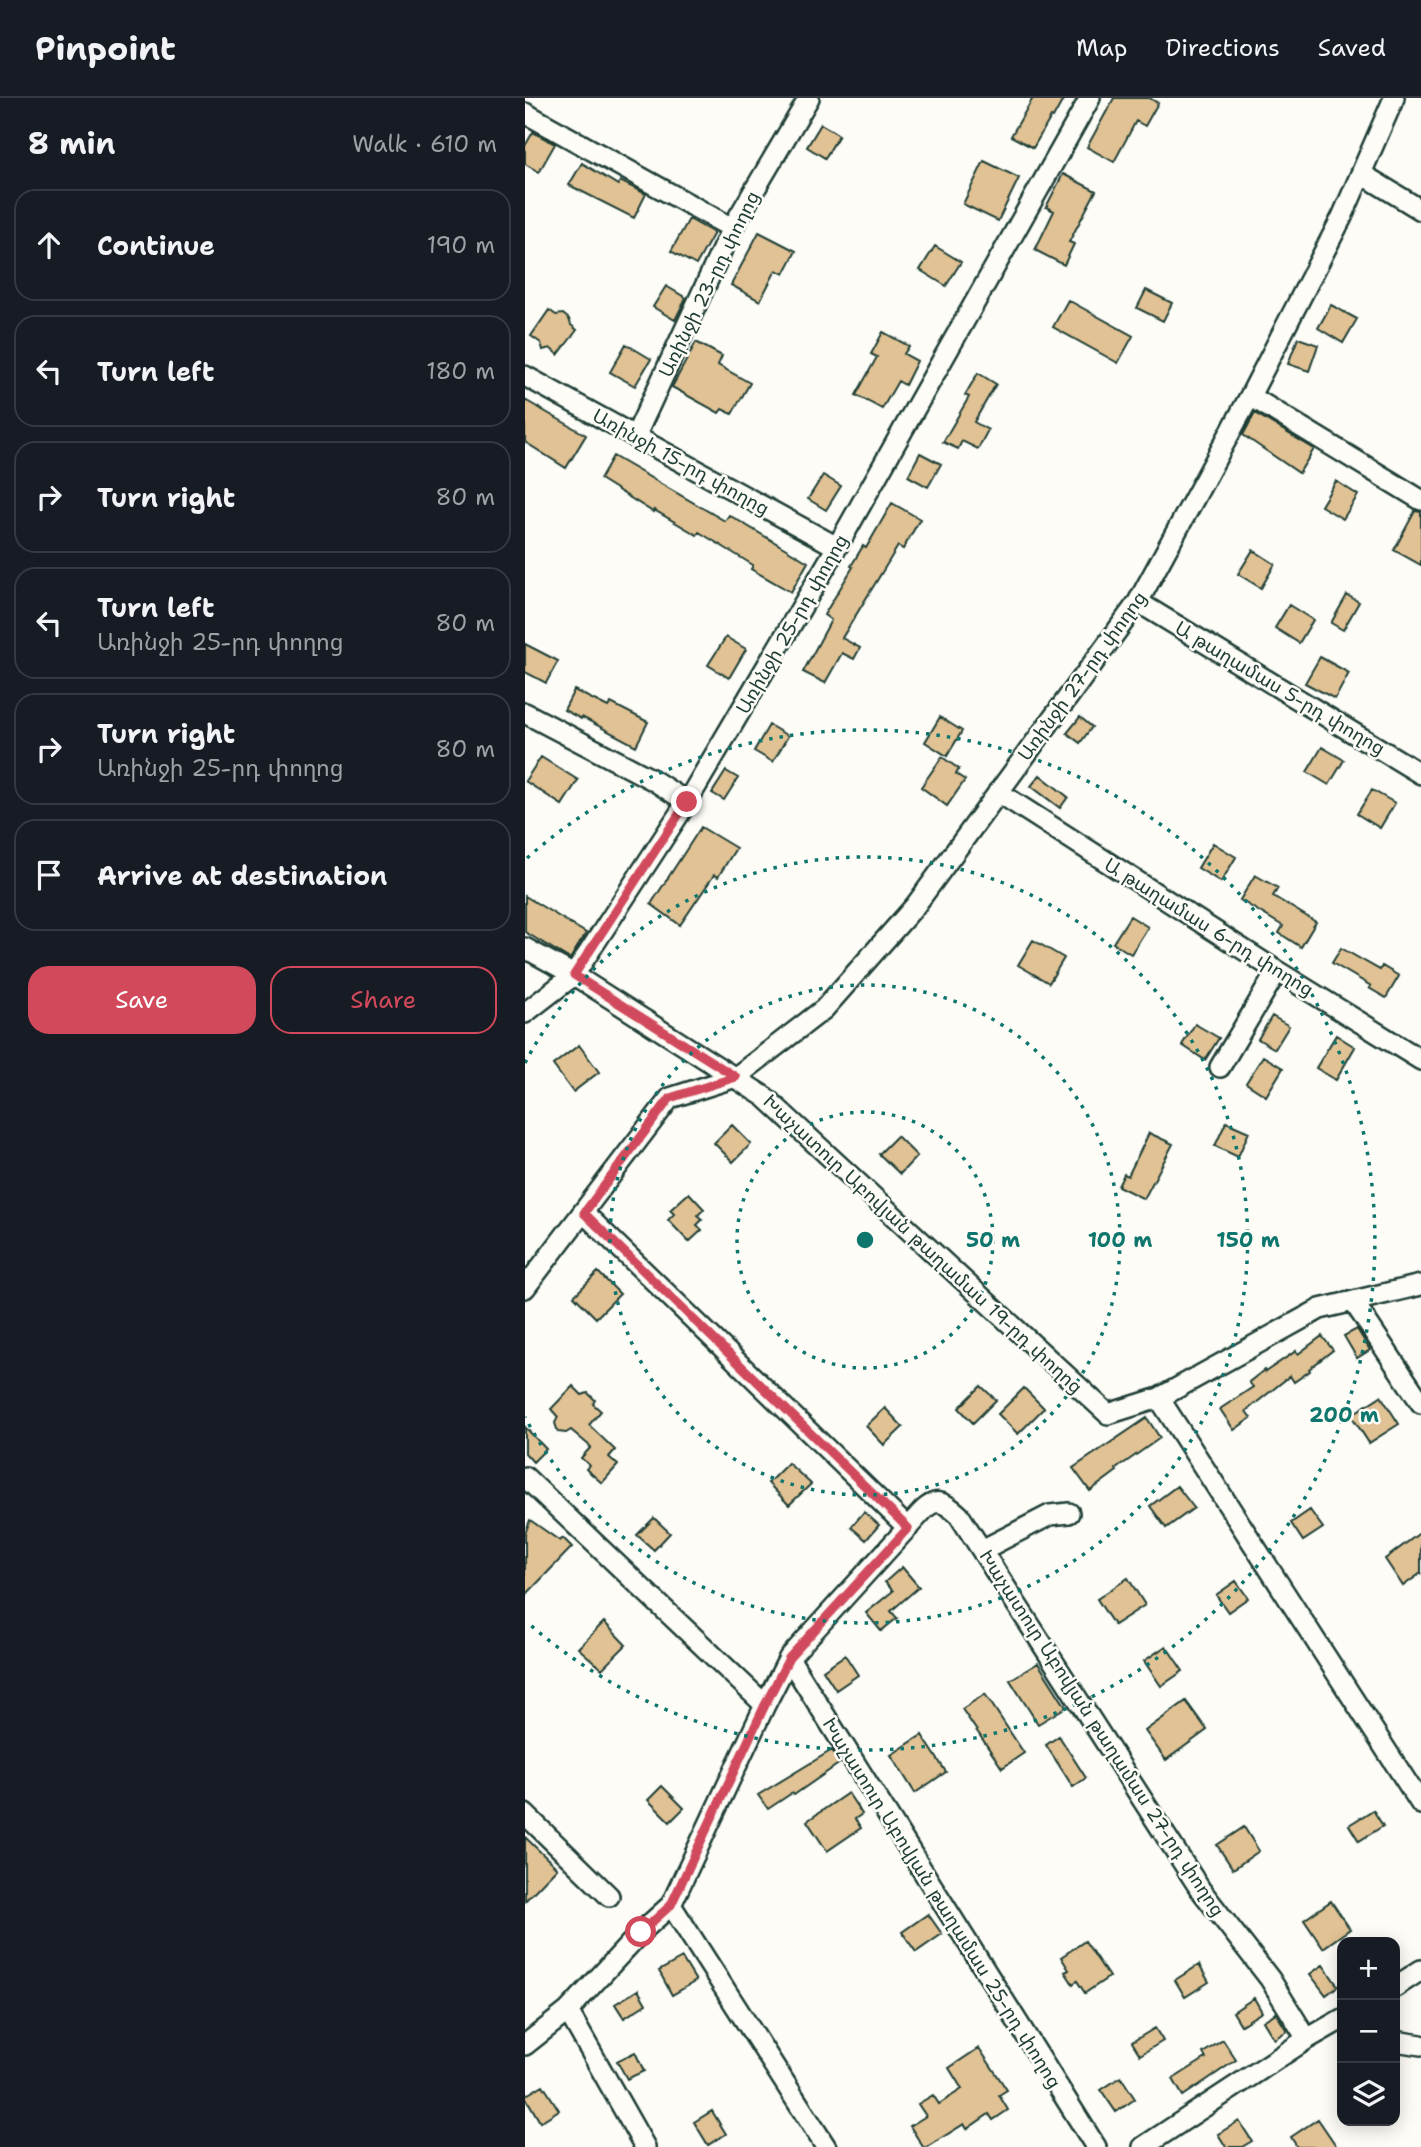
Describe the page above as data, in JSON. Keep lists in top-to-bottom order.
{
  "streets": {
    "street": [
      "Առինջի 23-րդ փողոց",
      "Առինջի 15-րդ փողոց",
      "Առինջի 25-րդ փողոց",
      "Առինջի 27-րդ փողոց",
      "Ա թաղամաս 5-րդ փողոց",
      "Ա թաղամաս 6-րդ փողոց",
      "Խաչատուր Աբովյան թաղամաս 19-րդ փողոց",
      "Խաչատուր Աբովյան թաղամաս 27-րդ փողոց",
      "Խաչատուր Աբովյան թաղամաս 25-րդ փողոց"
    ]
  },
  "crossings": [
    ["Առինջի 23-րդ փողոց", "Առինջի 15-րդ փողոց"],
    ["Առինջի 15-րդ փողոց", "Առինջի 25-րդ փողոց"],
    ["Առինջի 27-րդ փողոց", "Ա թաղամաս 5-րդ փողոց"],
    ["Առինջի 27-րդ փողոց", "Ա թաղամաս 6-րդ փողոց"],
    ["Առինջի 27-րդ փողոց", "Խաչատուր Աբովյան թաղամաս 19-րդ փողոց"]
  ],
  "page": {
    "header": "Pinpoint",
    "nav": ["Map", "Directions", "Saved"],
    "heading": ["8 min", "Walk · 610 m"],
    "list": [
      ["Continue", "190 m"],
      ["Turn left", "180 m"],
      ["Turn right", "80 m"],
      ["Turn left", "Առինջի 25-րդ փողոց", "80 m"],
      ["Turn right", "Առինջի 25-րդ փողոց", "80 m"],
      "Arrive at destination"
    ],
    "buttons": ["Save", "Share"],
    "map_buttons": ["+", "−"]
  },
  "rings": [
    "50 m",
    "100 m",
    "150 m",
    "200 m"
  ]
}
